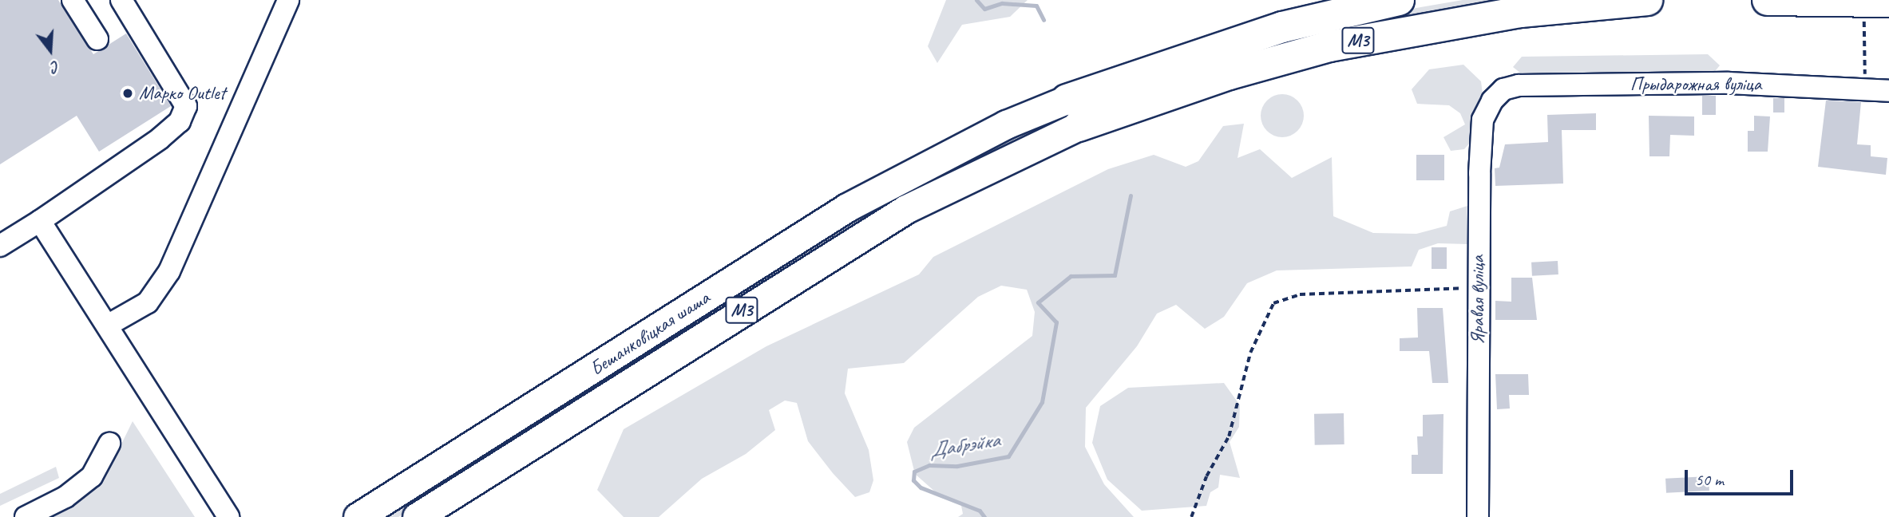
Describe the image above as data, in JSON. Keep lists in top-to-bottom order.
{
  "streets": {
    "highway": ["М3"],
    "main road": ["Бешанковіцкая шаша"],
    "street": ["Прыдарожная вуліца", "Яравая вуліца"]
  },
  "crossings": [
    ["М3", "Бешанковіцкая шаша"],
    ["Прыдарожная вуліца", "Яравая вуліца"]
  ],
  "water": ["Дабрэйка"],
  "places": ["Марко Outlet"],
  "scale_bar": "50 m",
  "north": "bottom"
}
